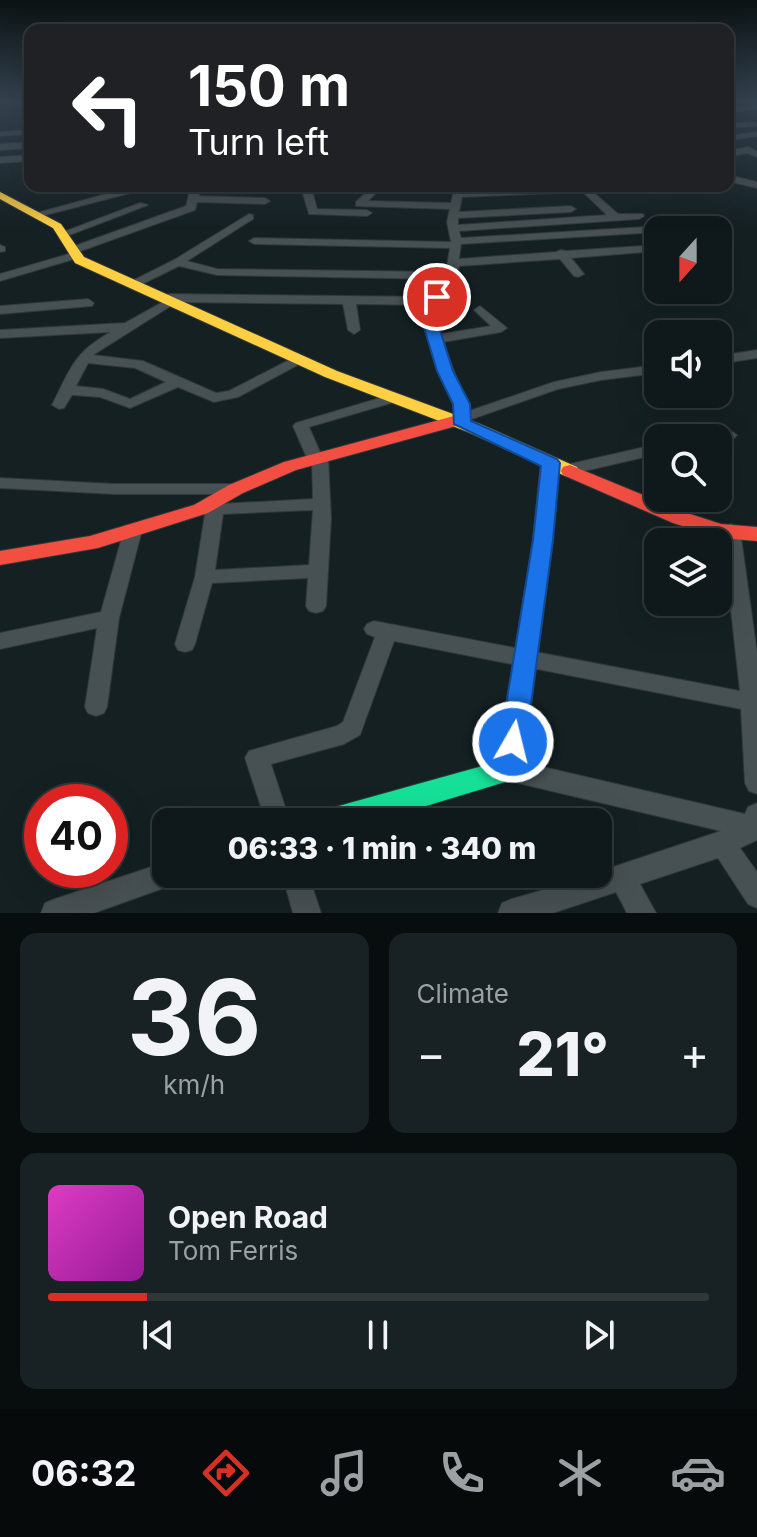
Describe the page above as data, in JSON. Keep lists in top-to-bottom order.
{
  "north": "bottom",
  "page": {
    "turn": ["150 m", "Turn left"],
    "limit": "40",
    "trip": "06:33 · 1 min · 340 m",
    "tile": [
      ["36", "km/h"],
      "Climate"
    ],
    "heat": ["−", "21°", "+"],
    "song": ["Open Road", "Tom Ferris"],
    "tabs": "06:32"
  }
}
